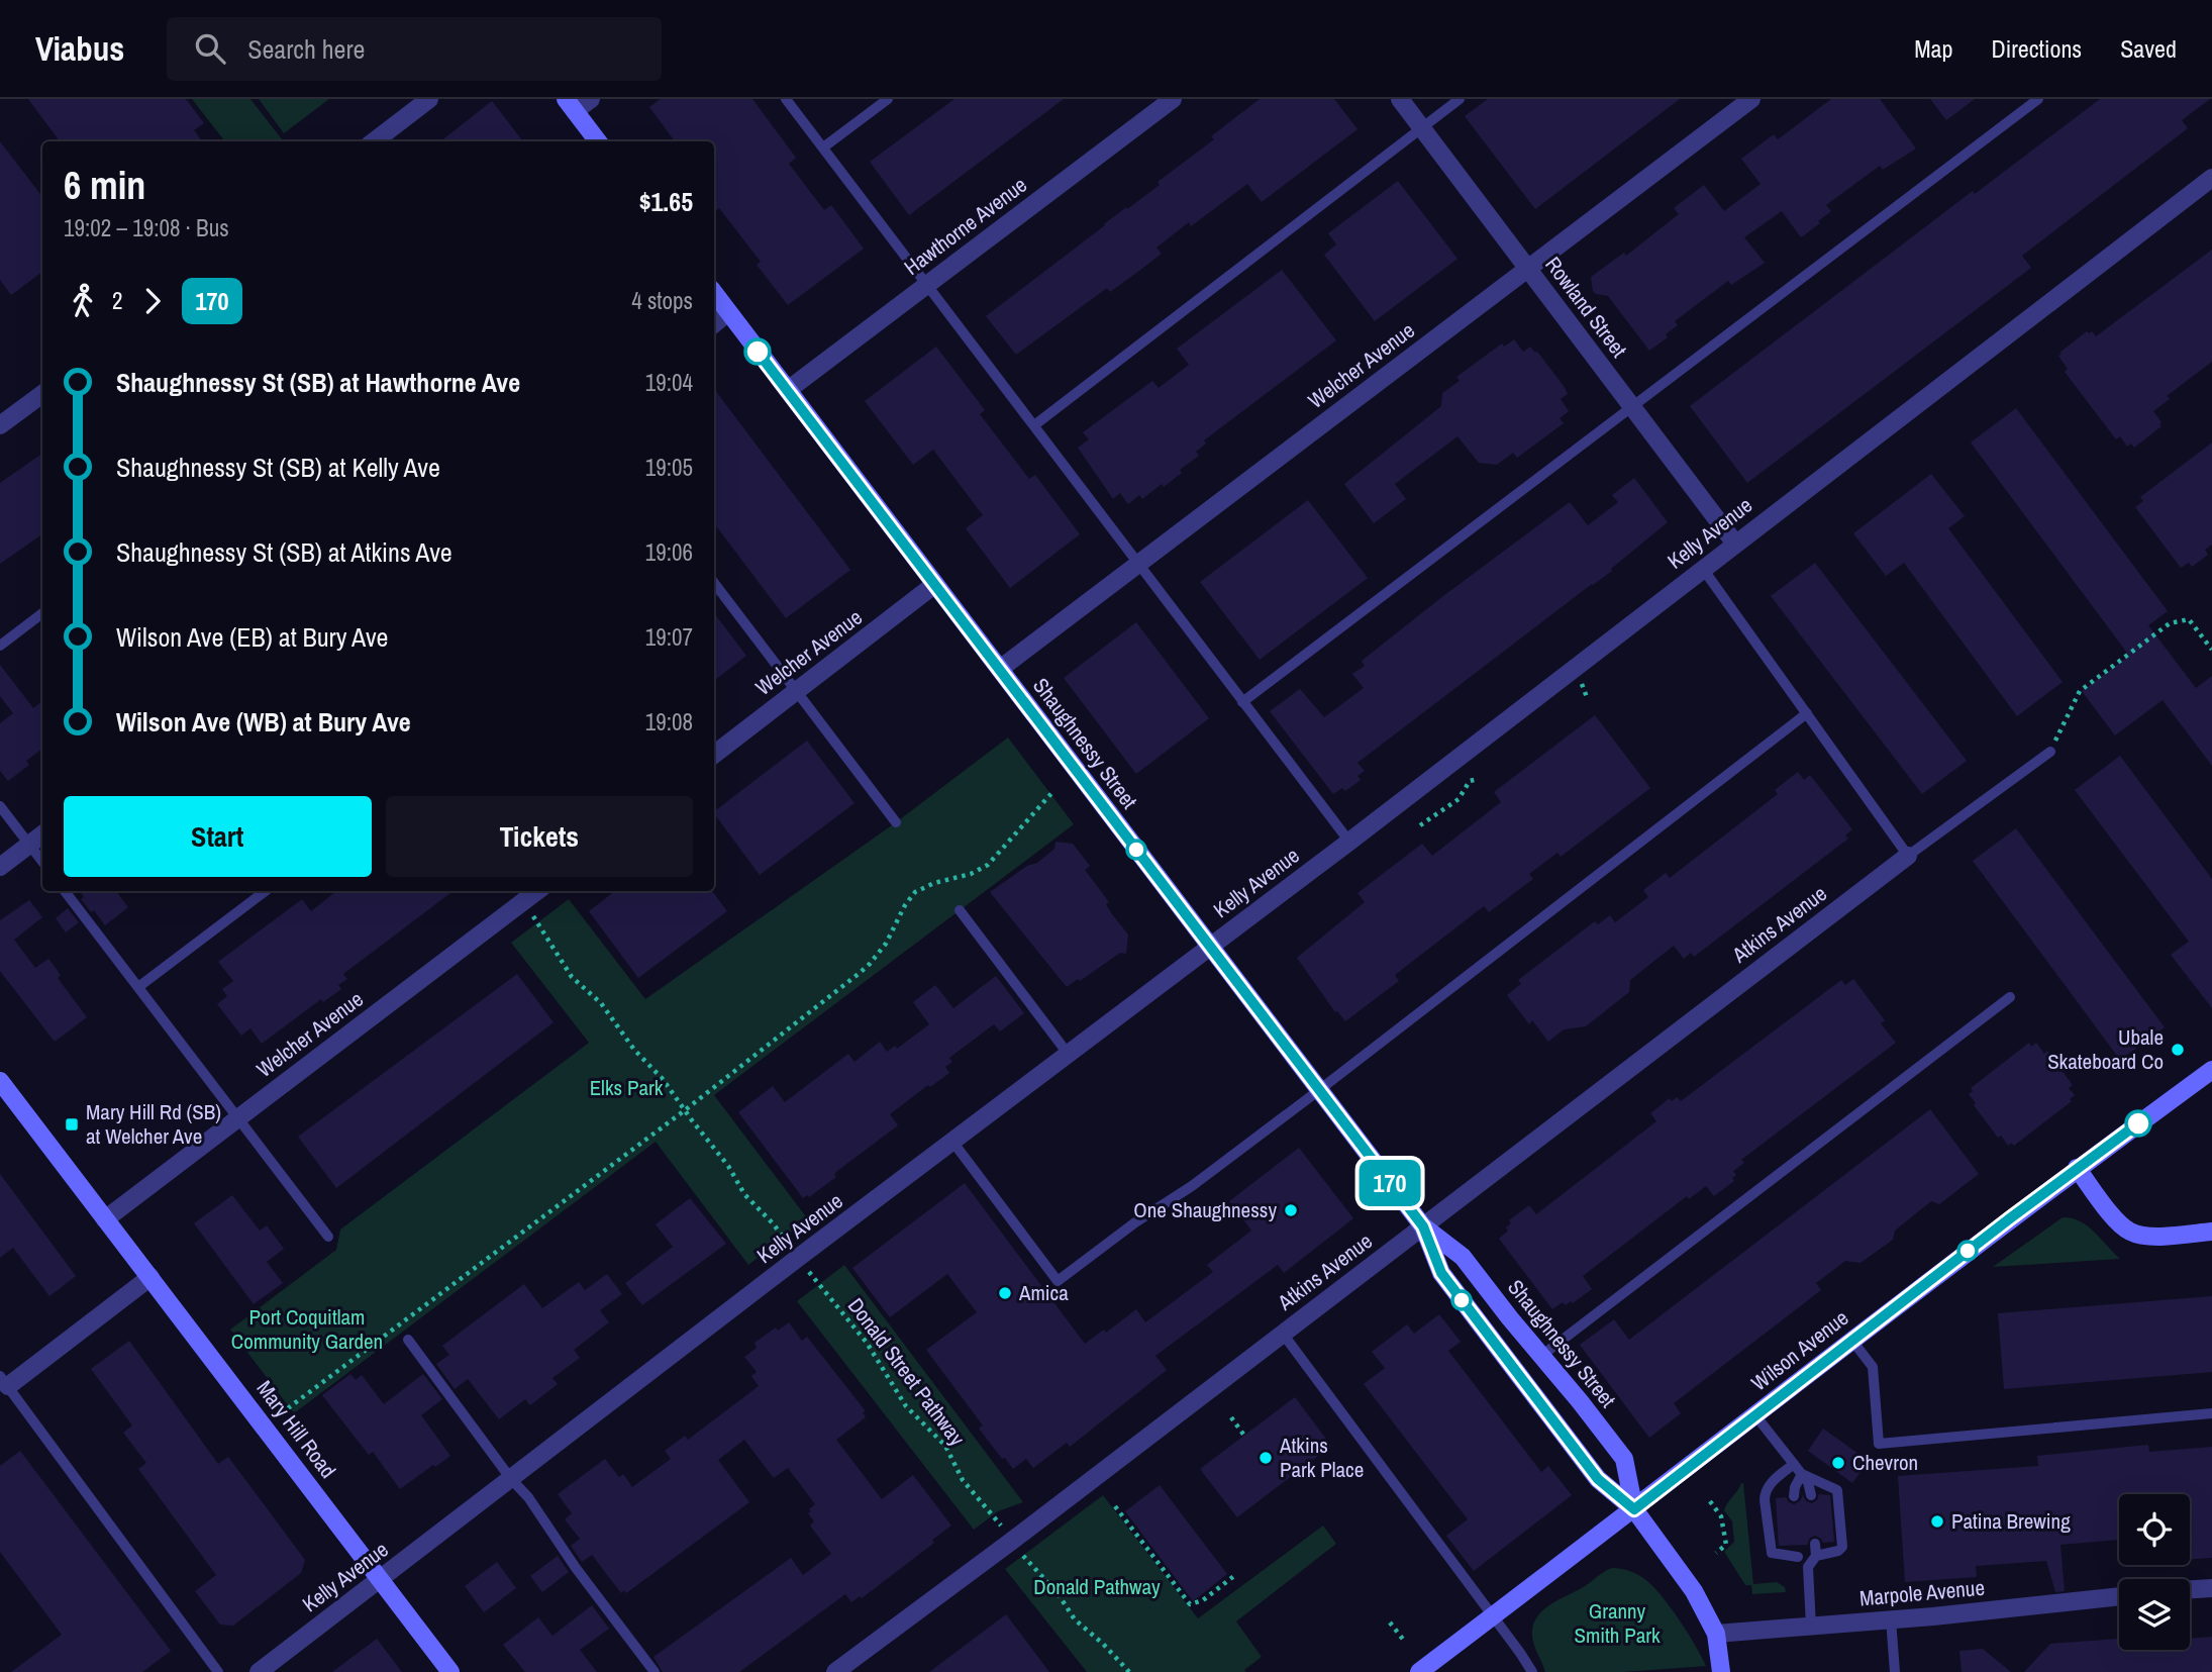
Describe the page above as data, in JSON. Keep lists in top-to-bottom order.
{
  "streets": {
    "main road": ["Shaughnessy Street", "Wilson Avenue", "Mary Hill Road"],
    "street": [
      "Hawthorne Avenue",
      "Rowland Street",
      "Welcher Avenue",
      "Kelly Avenue",
      "Atkins Avenue",
      "Marpole Avenue"
    ],
    "path": ["Donald Street Pathway"]
  },
  "crossings": [
    ["Hawthorne Avenue", "Shaughnessy Street"],
    ["Rowland Street", "Welcher Avenue"],
    ["Rowland Street", "Kelly Avenue"],
    ["Welcher Avenue", "Shaughnessy Street"],
    ["Welcher Avenue", "Mary Hill Road"],
    ["Kelly Avenue", "Shaughnessy Street"],
    ["Kelly Avenue", "Mary Hill Road"],
    ["Shaughnessy Street", "Atkins Avenue"],
    ["Shaughnessy Street", "Wilson Avenue"],
    ["Shaughnessy Street", "Marpole Avenue"]
  ],
  "parks": [
    "Elks Park",
    "Port Coquitlam Community Garden",
    "Donald Pathway",
    "Granny Smith Park"
  ],
  "places": {
    "other": [
      "Ubale Skateboard Co",
      "One Shaughnessy",
      "Amica",
      "Atkins Park Place",
      "Chevron",
      "Patina Brewing"
    ],
    "transit": ["Mary Hill Rd (SB) at Welcher Ave"]
  },
  "lines": ["bus line 170"],
  "page": {
    "header": "Viabus",
    "search": "Search here",
    "nav": ["Map", "Directions", "Saved"],
    "on_map": "170",
    "heading": ["6 min", "19:02 – 19:08 · Bus", "$1.65"],
    "legs": ["2", "170", "4 stops"],
    "list": [
      {
        "name": "Shaughnessy St (SB) at Hawthorne Ave",
        "value": "19:04"
      },
      {
        "name": "Shaughnessy St (SB) at Kelly Ave",
        "value": "19:05"
      },
      {
        "name": "Shaughnessy St (SB) at Atkins Ave",
        "value": "19:06"
      },
      {
        "name": "Wilson Ave (EB) at Bury Ave",
        "value": "19:07"
      },
      {
        "name": "Wilson Ave (WB) at Bury Ave",
        "value": "19:08"
      }
    ],
    "buttons": ["Start", "Tickets"]
  }
}
